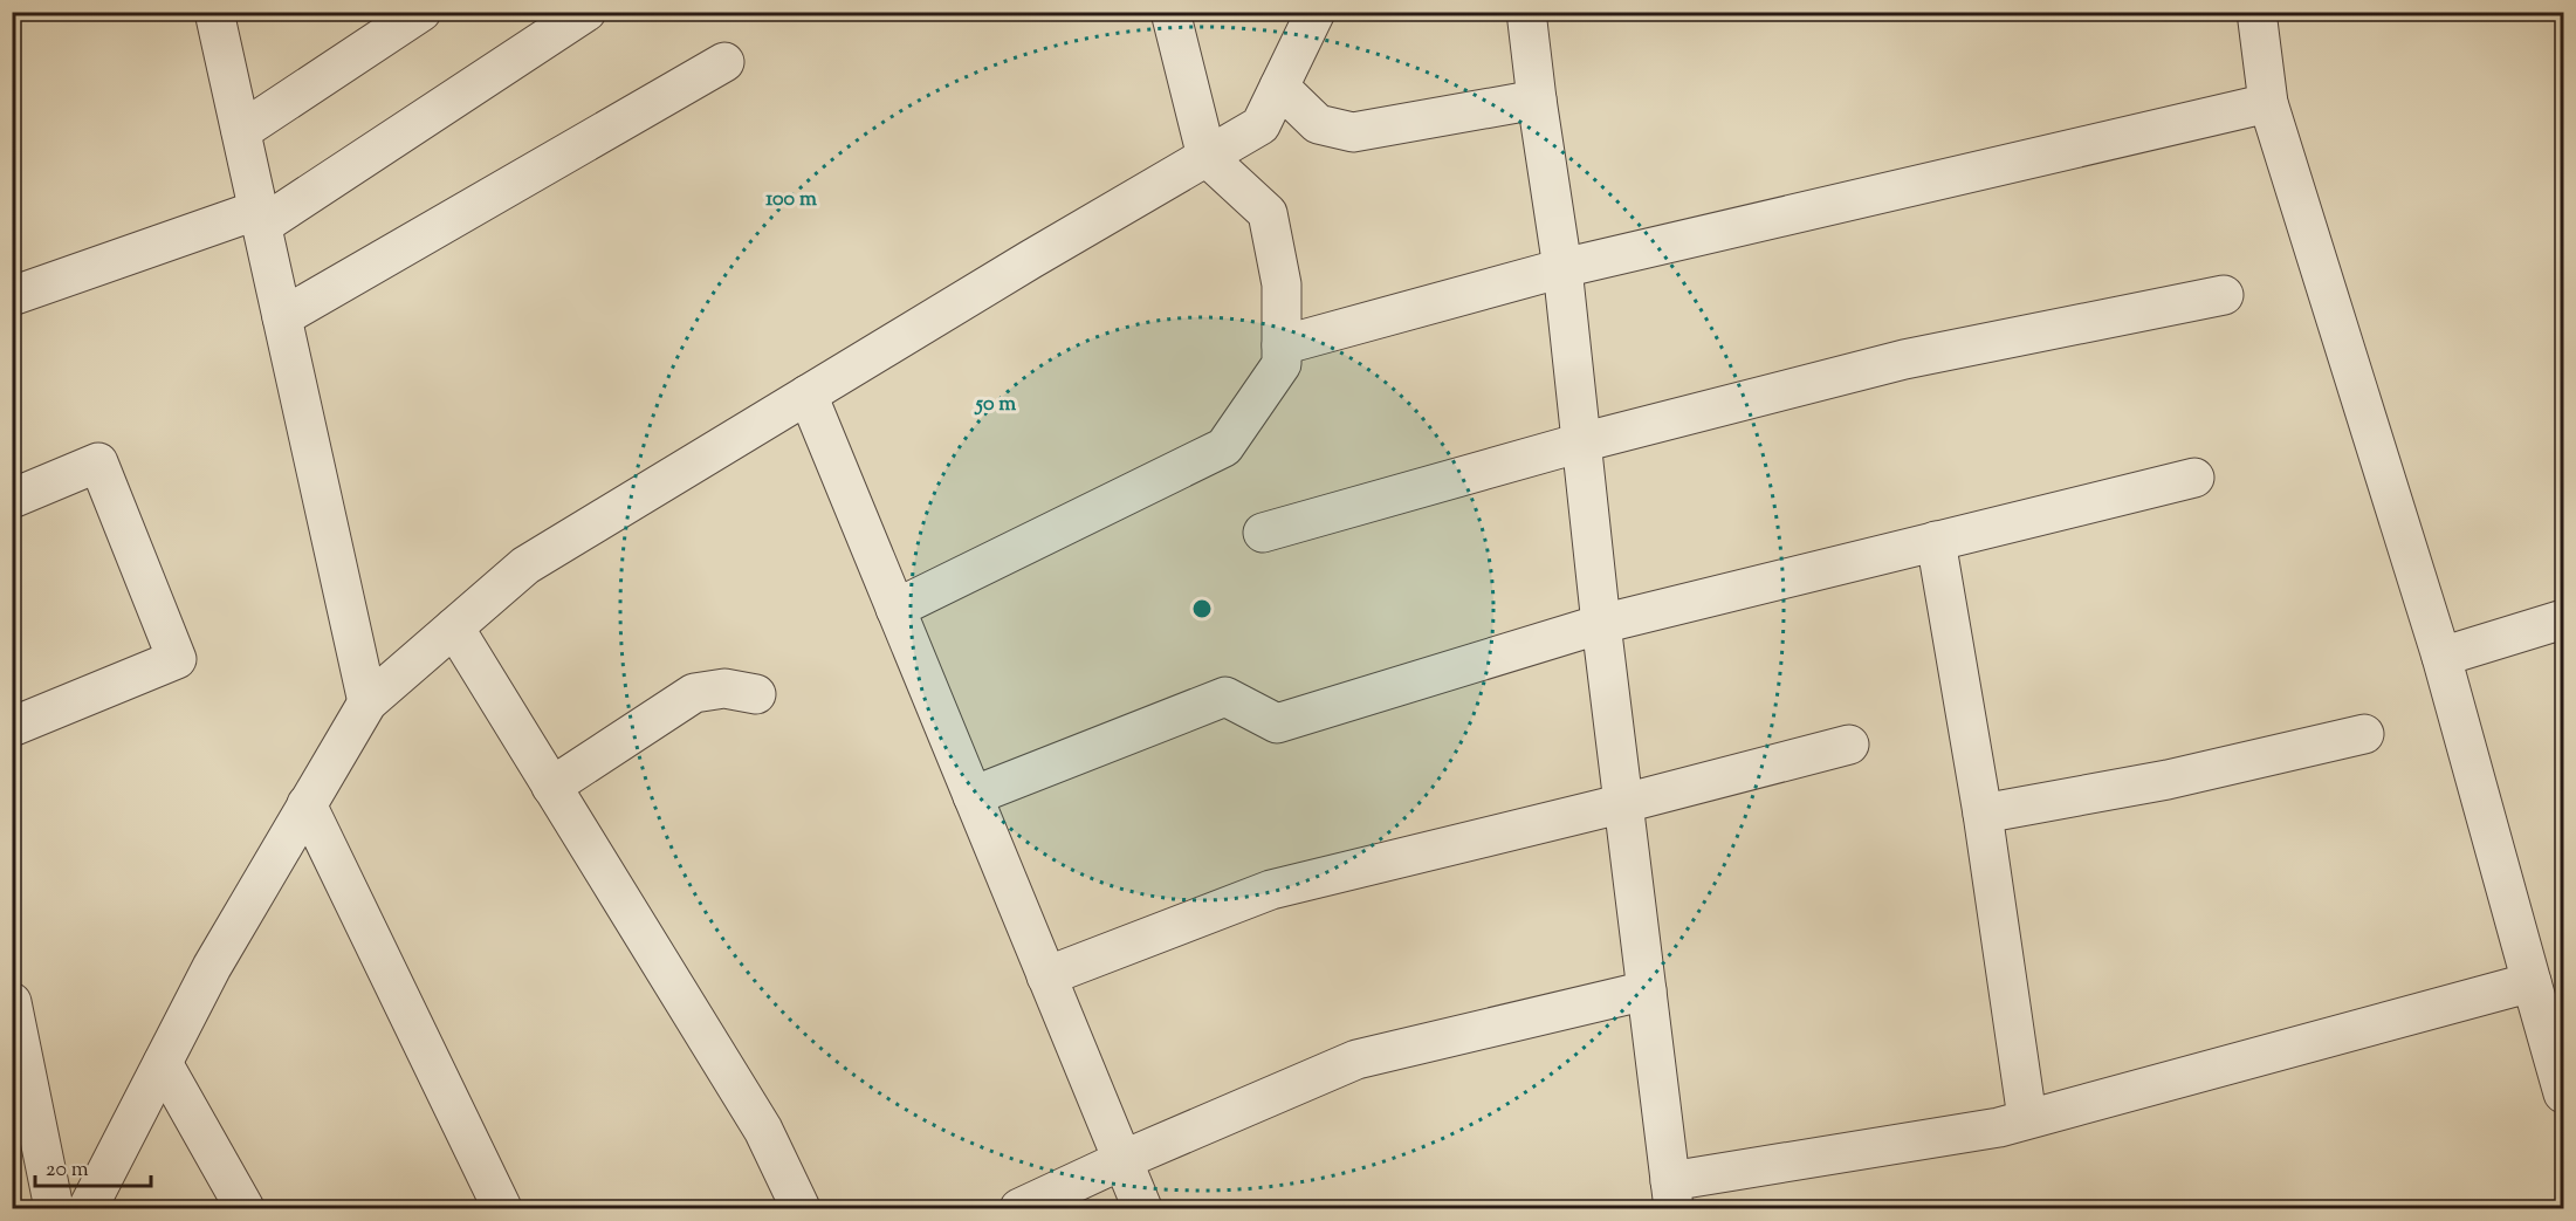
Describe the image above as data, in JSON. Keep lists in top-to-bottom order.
{
  "scale_bar": "20 m",
  "rings": ["100 m", "50 m"]
}
